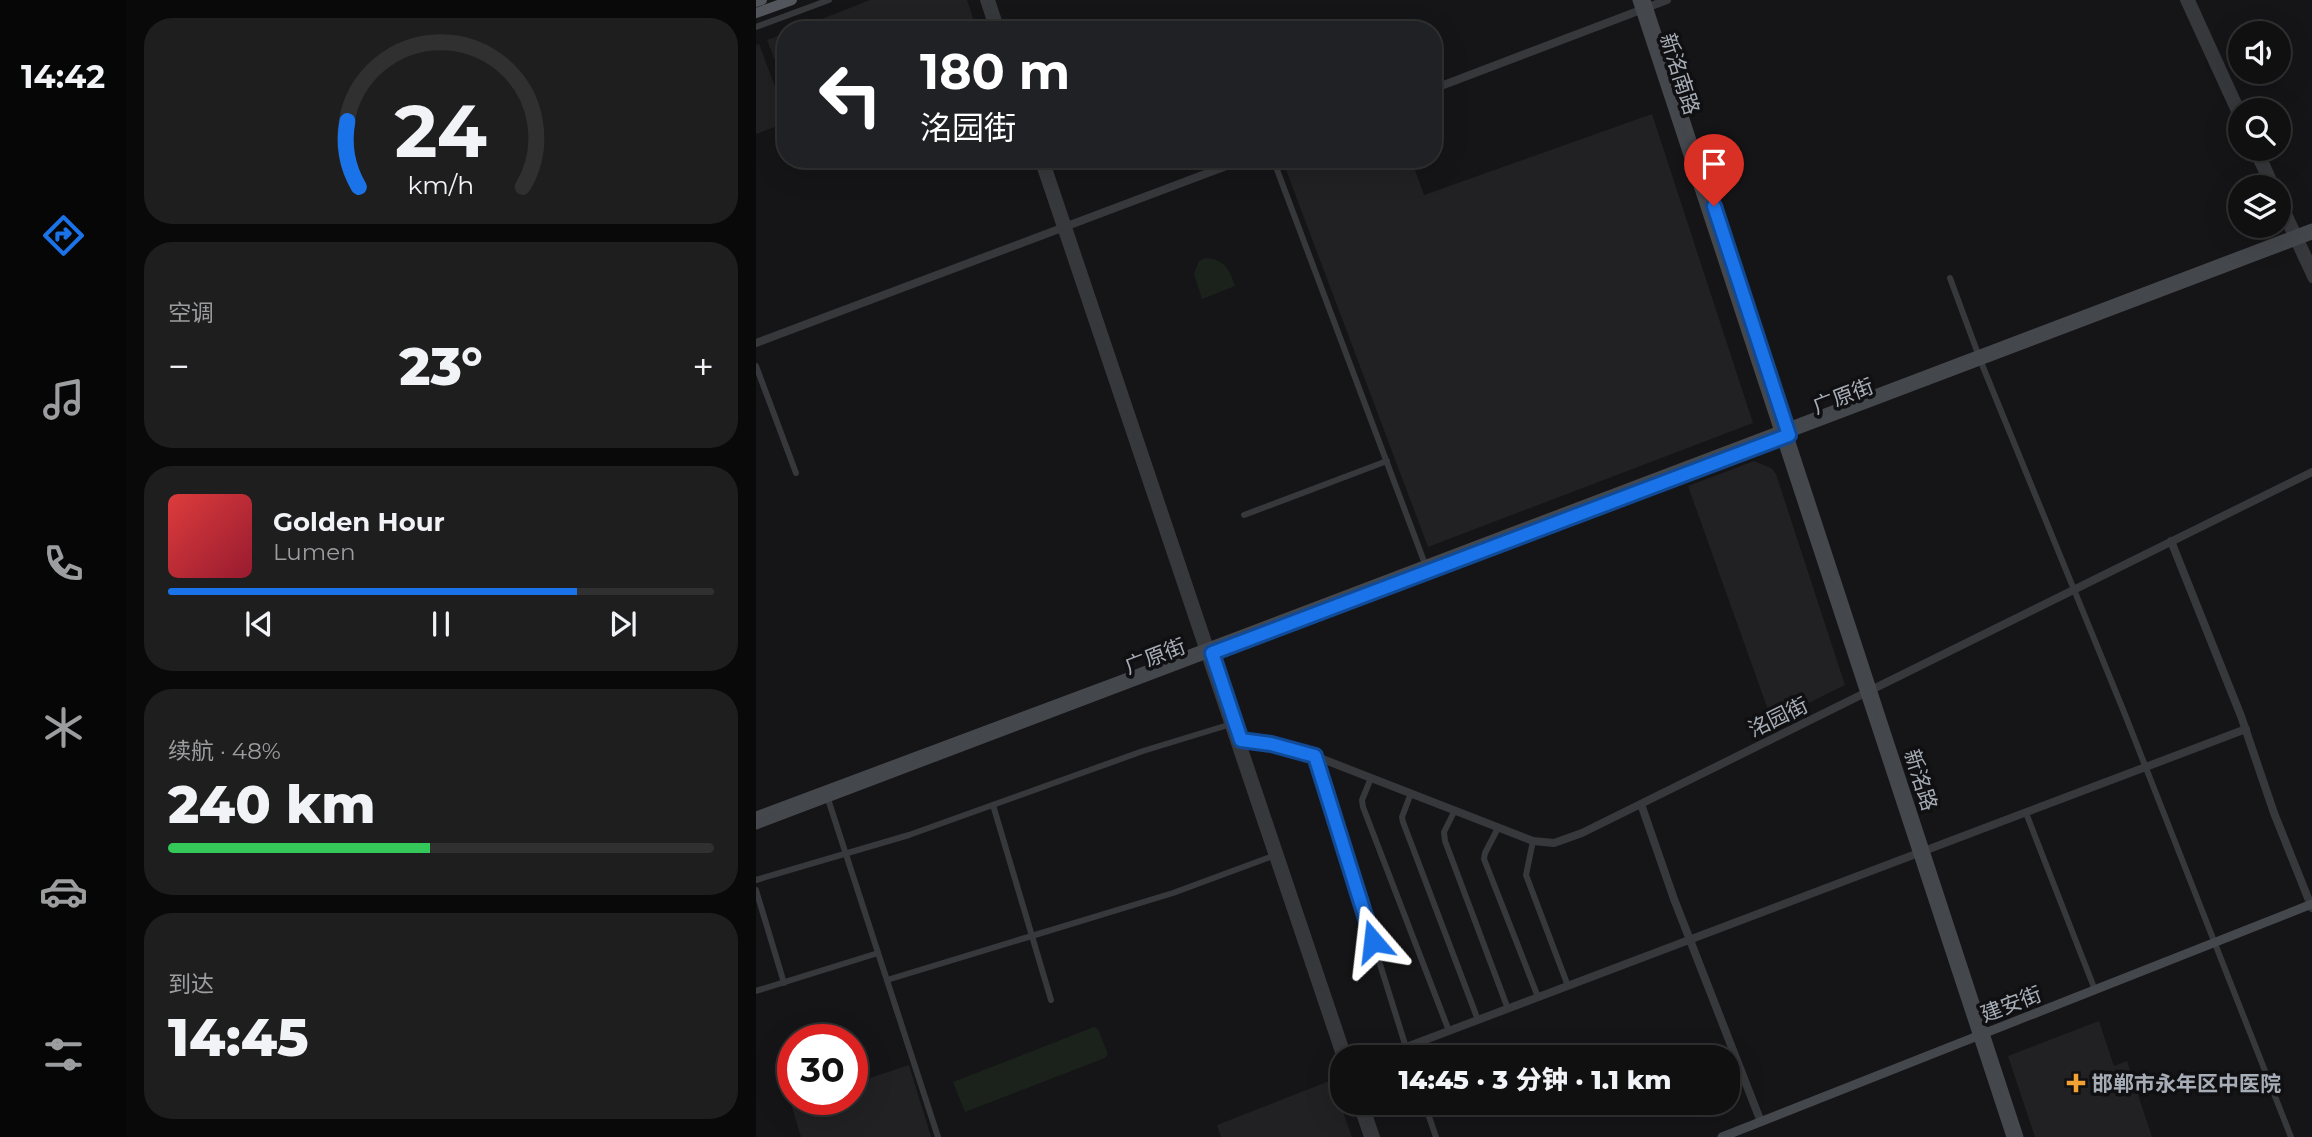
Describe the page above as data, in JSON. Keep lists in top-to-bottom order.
{
  "streets": {
    "main road": [
      "新洺南路",
      "广原街",
      "新洺路",
      "建安街"
    ],
    "street": ["洺园街"]
  },
  "crossings": [
    ["新洺南路", "广原街"],
    ["新洺南路", "新洺路"],
    ["广原街", "新洺路"],
    ["洺园街", "新洺路"],
    ["新洺路", "建安街"]
  ],
  "places": {
    "health": ["邯郸市永年区中医院"]
  },
  "page": {
    "tabs": "14:42",
    "turn": ["180 m", "洺园街"],
    "tile": [
      "空调",
      ["续航 · 48%", "240 km"],
      ["到达", "14:45"]
    ],
    "heat": ["−", "23°", "+"],
    "song": ["Golden Hour", "Lumen"],
    "limit": "30",
    "trip": "14:45 · 3 分钟 · 1.1 km",
    "gauge": ["24", "km/h"]
  }
}
